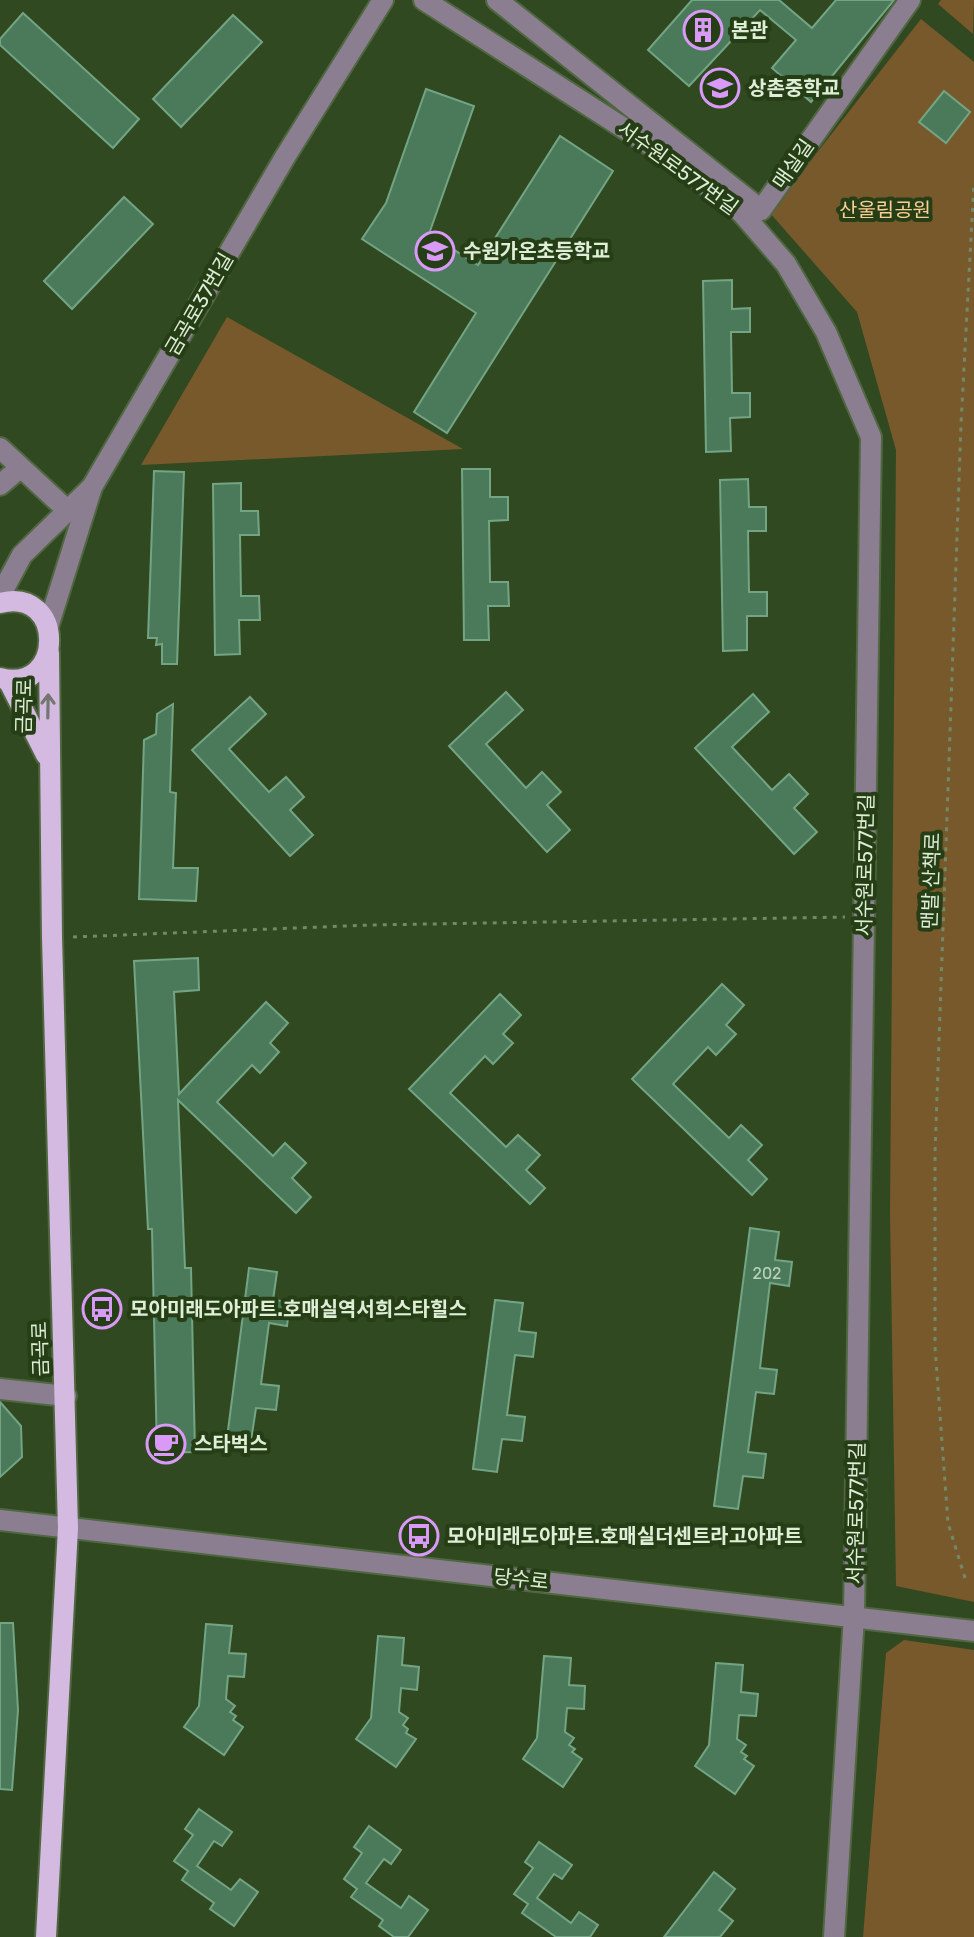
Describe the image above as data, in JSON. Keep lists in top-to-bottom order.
{
  "streets": {
    "main road": ["금곡로"],
    "street": [
      "매실길",
      "서수원로577번길",
      "금곡로37번길",
      "당수로"
    ],
    "path": ["맨발 산책로"]
  },
  "crossings": [
    ["매실길", "서수원로577번길"],
    ["서수원로577번길", "당수로"],
    ["금곡로", "당수로"]
  ],
  "parks": ["산울림공원"],
  "places": {
    "building": ["본관"],
    "school or university": ["상촌중학교", "수원가온초등학교"],
    "bus stop": ["모아미래도아파트.호매실역서희스타힐스", "모아미래도아파트.호매실더센트라고아파트"],
    "cafe": ["스타벅스"]
  },
  "house_numbers": ["202"]
}
